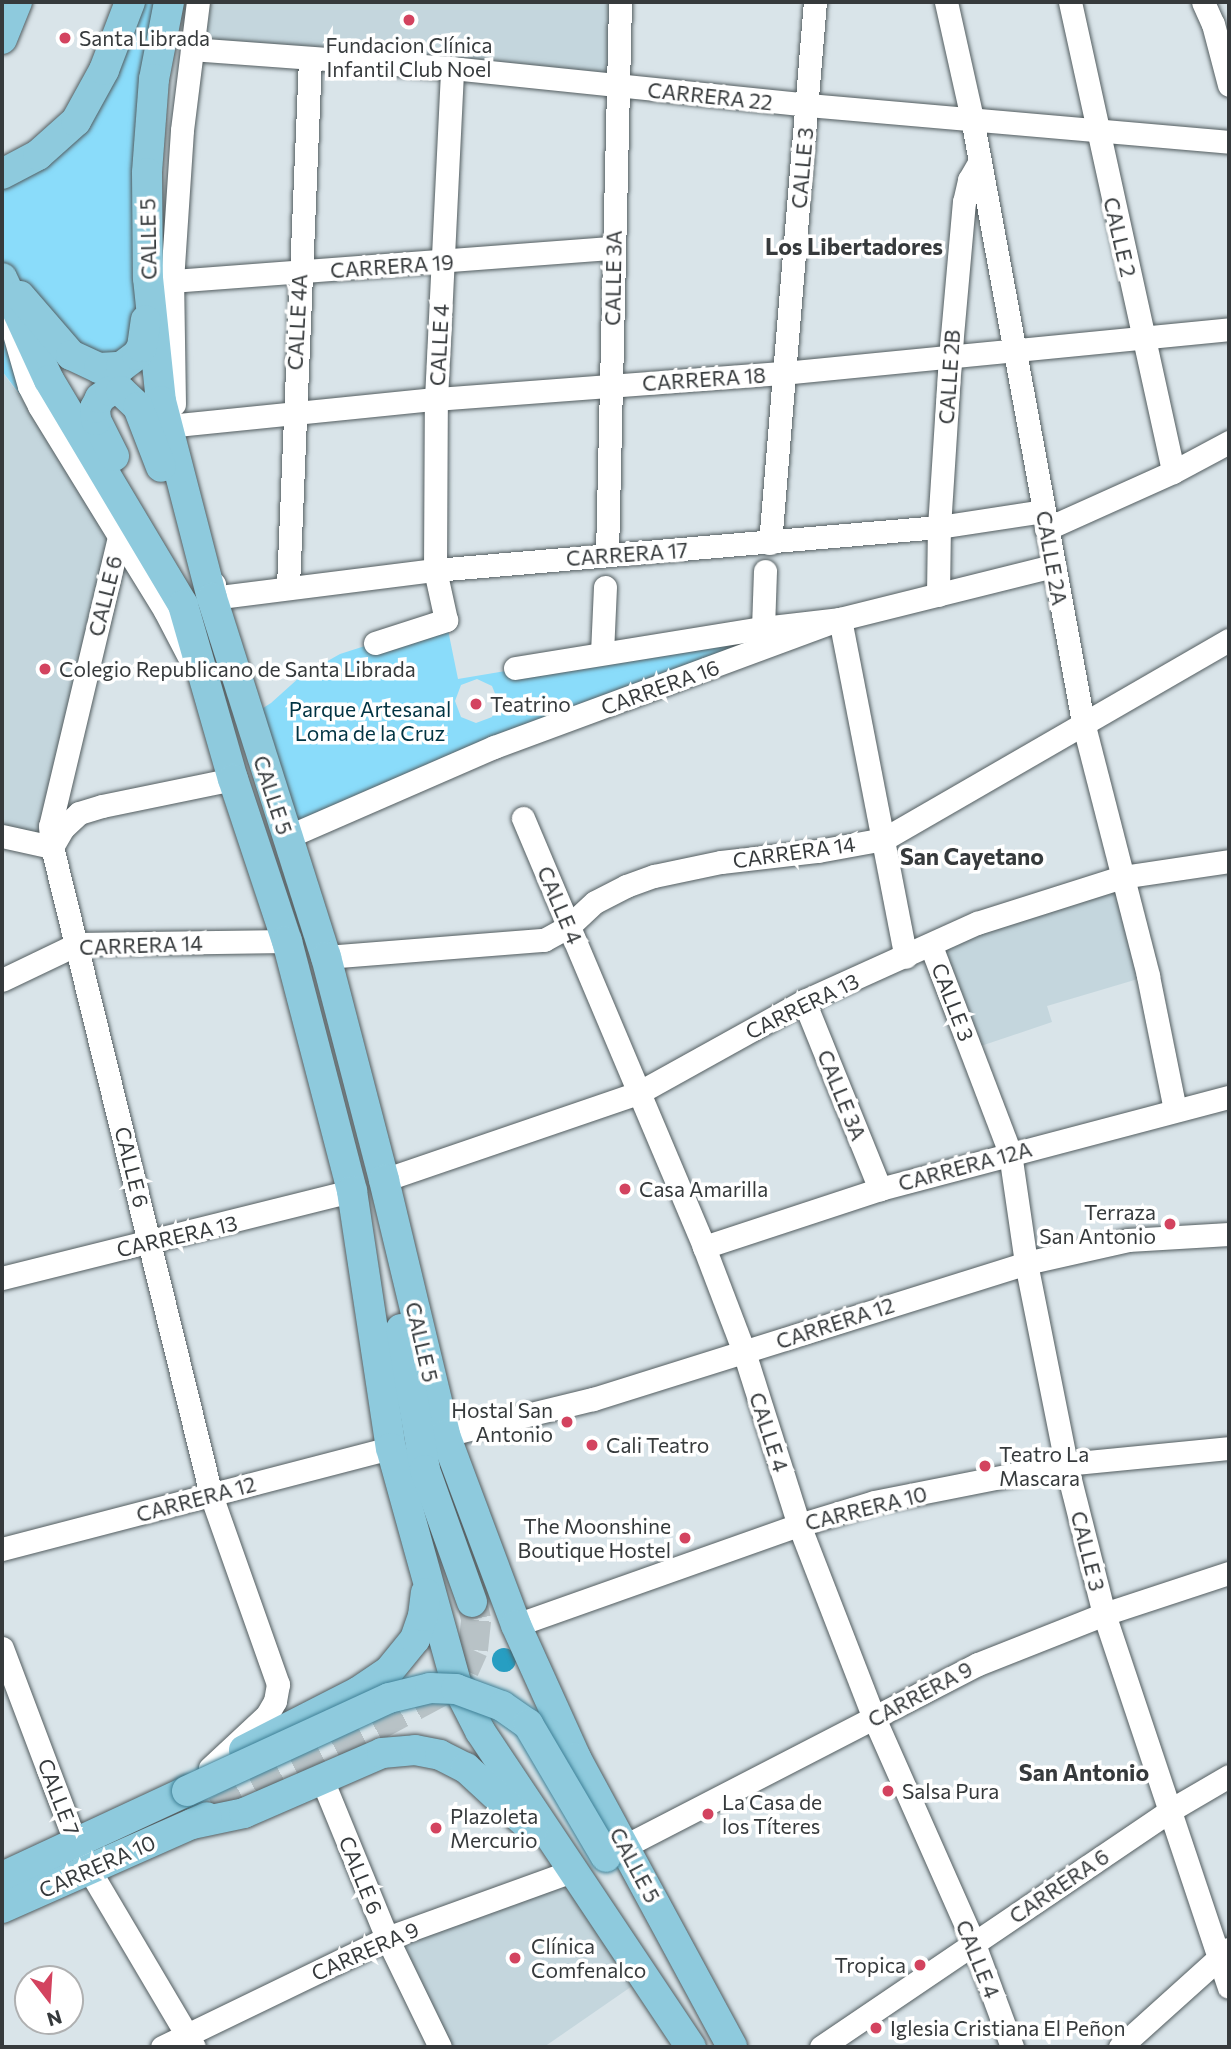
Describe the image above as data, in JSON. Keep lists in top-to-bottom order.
{
  "streets": {
    "main road": ["CALLE 5", "CARRERA 10"],
    "street": [
      "CARRERA 22",
      "CALLE 3",
      "CALLE 2",
      "CARRERA 19",
      "CALLE 3A",
      "CALLE 4A",
      "CALLE 4",
      "CALLE 2B",
      "CARRERA 18",
      "CARRERA 17",
      "CALLE 2A",
      "CALLE 6",
      "CARRERA 16",
      "CARRERA 14",
      "CARRERA 13",
      "CARRERA 12A",
      "CARRERA 12",
      "CARRERA 9",
      "CALLE 7",
      "CARRERA 6"
    ]
  },
  "crossings": [
    ["CARRERA 22", "CALLE 3"],
    ["CARRERA 22", "CALLE 2"],
    ["CARRERA 22", "CALLE 5"],
    ["CARRERA 22", "CALLE 3A"],
    ["CARRERA 22", "CALLE 4A"],
    ["CARRERA 22", "CALLE 4"],
    ["CARRERA 22", "CALLE 2A"],
    ["CALLE 3", "CARRERA 18"],
    ["CALLE 3", "CARRERA 17"],
    ["CALLE 3", "CARRERA 16"],
    ["CALLE 3", "CARRERA 14"],
    ["CALLE 3", "CARRERA 13"],
    ["CALLE 3", "CARRERA 12A"],
    ["CALLE 3", "CARRERA 12"],
    ["CALLE 3", "CARRERA 10"],
    ["CALLE 3", "CARRERA 9"],
    ["CALLE 3", "CARRERA 6"],
    ["CALLE 2", "CARRERA 18"],
    ["CALLE 2", "CARRERA 17"],
    ["CALLE 5", "CARRERA 19"],
    ["CALLE 5", "CARRERA 18"],
    ["CALLE 5", "CARRERA 17"],
    ["CALLE 5", "CALLE 6"],
    ["CALLE 5", "CARRERA 16"],
    ["CALLE 5", "CARRERA 14"],
    ["CALLE 5", "CARRERA 13"],
    ["CALLE 5", "CARRERA 12"],
    ["CALLE 5", "CARRERA 10"],
    ["CALLE 5", "CARRERA 9"],
    ["CARRERA 19", "CALLE 3A"],
    ["CARRERA 19", "CALLE 4A"],
    ["CARRERA 19", "CALLE 4"],
    ["CALLE 3A", "CARRERA 18"],
    ["CALLE 3A", "CARRERA 17"],
    ["CALLE 3A", "CARRERA 13"],
    ["CALLE 3A", "CARRERA 12A"],
    ["CALLE 4A", "CARRERA 18"],
    ["CALLE 4A", "CARRERA 17"],
    ["CALLE 4", "CARRERA 18"],
    ["CALLE 4", "CARRERA 17"],
    ["CALLE 4", "CARRERA 14"],
    ["CALLE 4", "CARRERA 13"],
    ["CALLE 4", "CARRERA 12A"],
    ["CALLE 4", "CARRERA 12"],
    ["CALLE 4", "CARRERA 10"],
    ["CALLE 4", "CARRERA 9"],
    ["CALLE 4", "CARRERA 6"],
    ["CALLE 2B", "CARRERA 18"],
    ["CALLE 2B", "CARRERA 17"],
    ["CALLE 2B", "CALLE 2A"],
    ["CALLE 2B", "CARRERA 16"],
    ["CARRERA 18", "CALLE 2A"],
    ["CARRERA 17", "CALLE 2A"],
    ["CALLE 2A", "CARRERA 16"],
    ["CALLE 2A", "CARRERA 14"],
    ["CALLE 2A", "CARRERA 13"],
    ["CALLE 2A", "CARRERA 12A"],
    ["CALLE 6", "CARRERA 14"],
    ["CALLE 6", "CARRERA 13"],
    ["CALLE 6", "CARRERA 12"],
    ["CALLE 6", "CARRERA 10"],
    ["CALLE 6", "CARRERA 9"],
    ["CARRERA 10", "CARRERA 9"],
    ["CARRERA 10", "CALLE 7"],
    ["CARRERA 9", "CALLE 7"]
  ],
  "districts": ["Los Libertadores", "San Cayetano", "San Antonio"],
  "parks": ["Parque Artesanal Loma de la Cruz"],
  "places": [
    "Fundacion Clínica Infantil Club Noel",
    "Santa Librada",
    "Colegio Republicano de Santa Librada",
    "Teatrino",
    "Casa Amarilla",
    "Terraza San Antonio",
    "Hostal San Antonio",
    "Cali Teatro",
    "Teatro La Mascara",
    "The Moonshine Boutique Hostel",
    "Salsa Pura",
    "La Casa de los Títeres",
    "Plazoleta Mercurio",
    "Clínica Comfenalco",
    "Tropica",
    "Iglesia Cristiana El Peñon"
  ],
  "north": "bottom"
}
